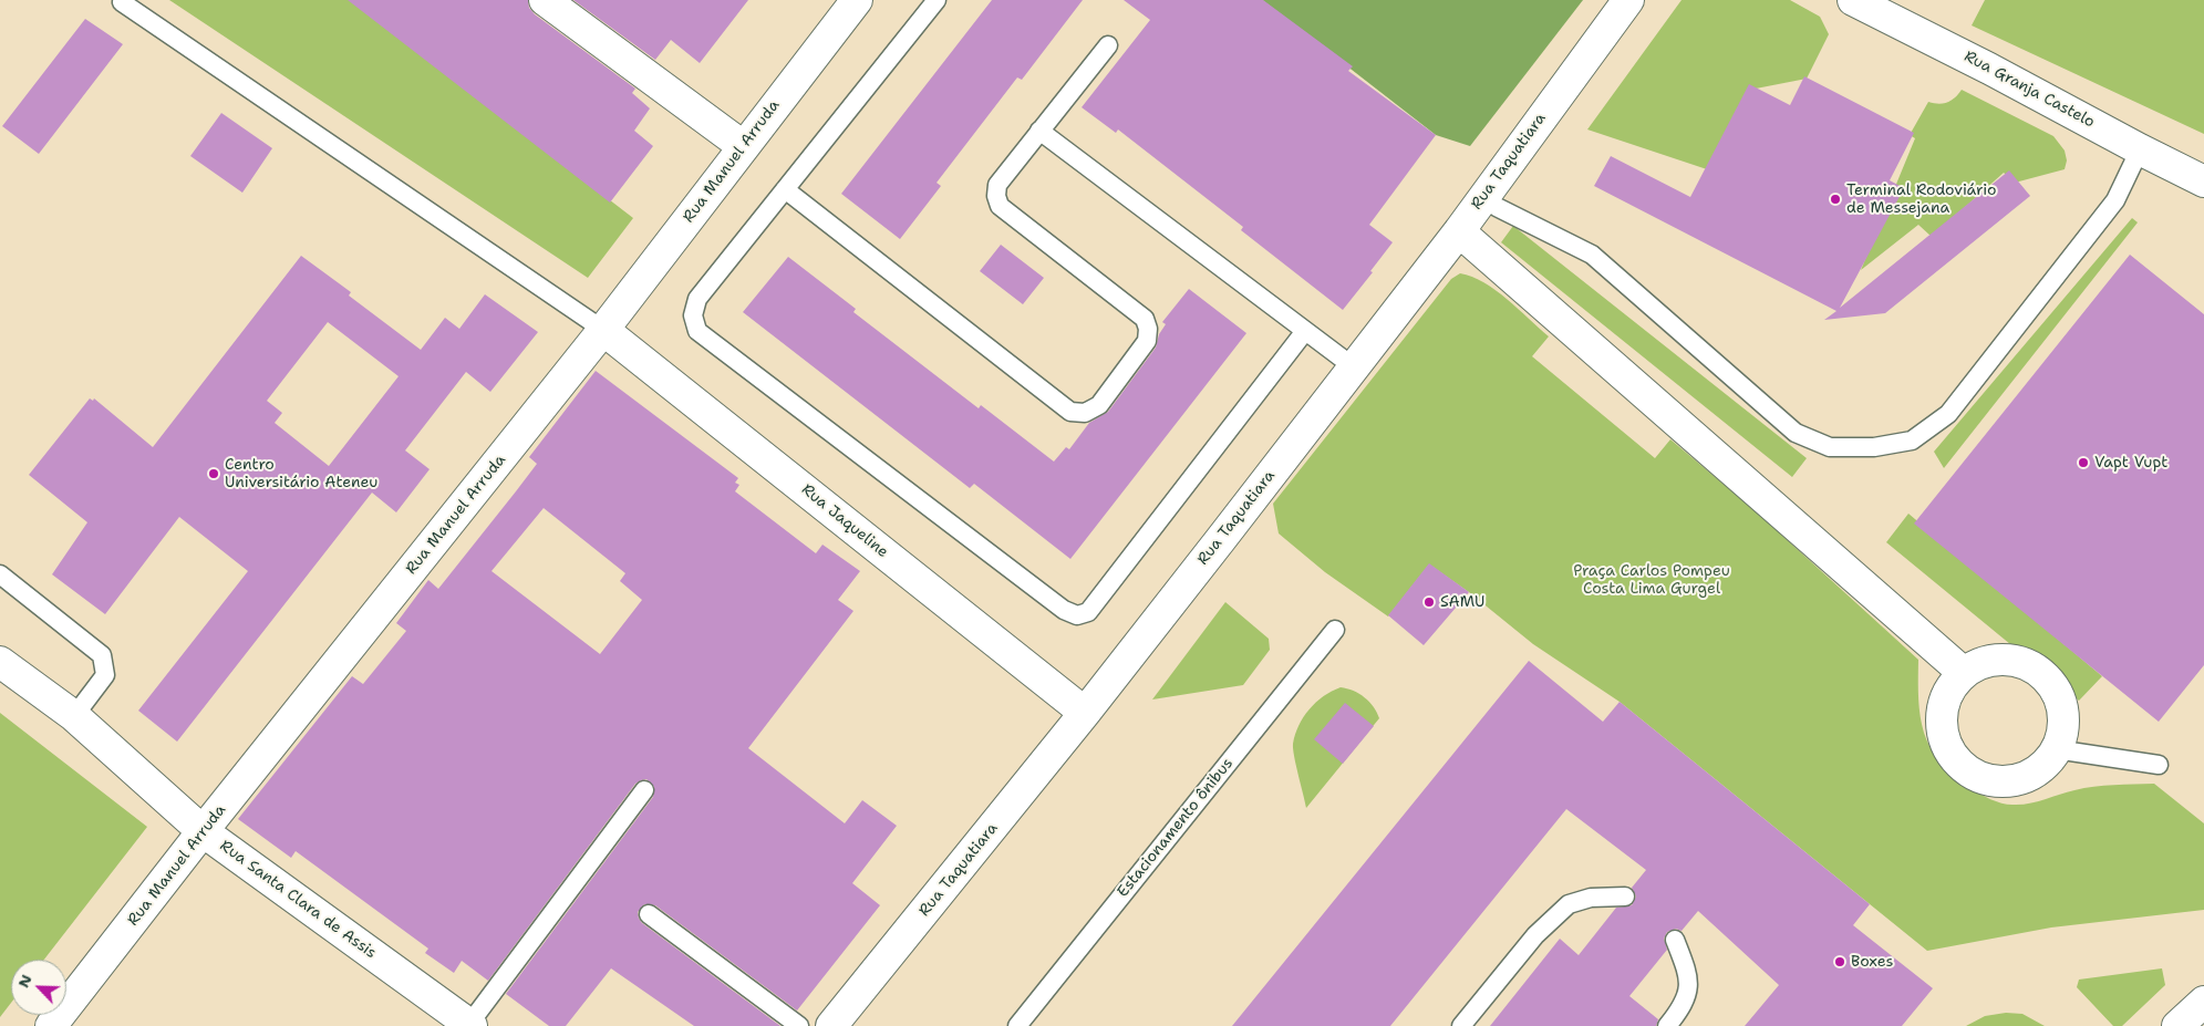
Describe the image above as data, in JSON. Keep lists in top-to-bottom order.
{
  "streets": {
    "street": [
      "Rua Granja Castelo",
      "Rua Manuel Arruda",
      "Rua Taquatiara",
      "Rua Jaqueline",
      "Rua Santa Clara de Assis"
    ],
    "lane": ["Estacionamento ônibus"]
  },
  "crossings": [
    ["Rua Manuel Arruda", "Rua Jaqueline"],
    ["Rua Manuel Arruda", "Rua Santa Clara de Assis"],
    ["Rua Taquatiara", "Rua Jaqueline"]
  ],
  "parks": ["Praça Carlos Pompeu Costa Lima Gurgel"],
  "places": [
    "Terminal Rodoviário de Messejana",
    "Vapt Vupt",
    "Centro Universitário Ateneu",
    "SAMU",
    "Boxes"
  ],
  "north": "top left"
}
